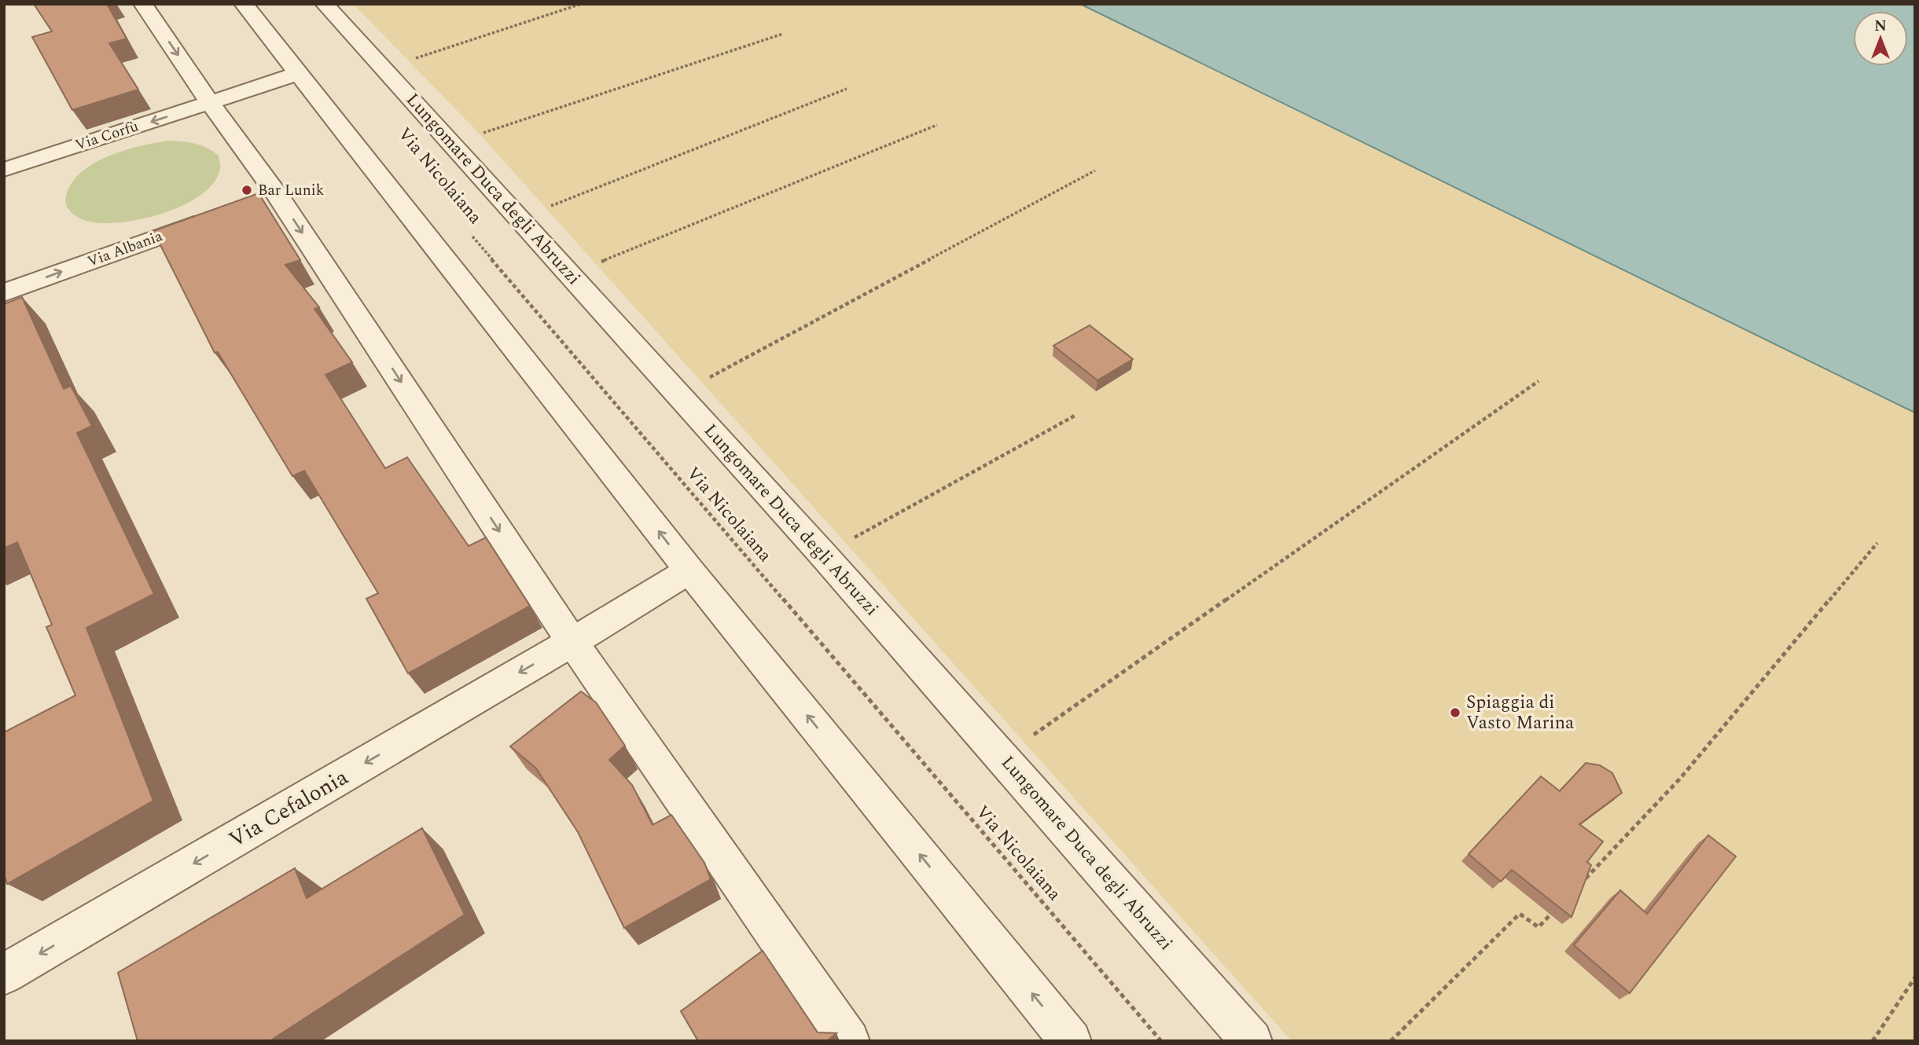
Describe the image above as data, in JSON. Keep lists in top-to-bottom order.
{
  "streets": {
    "street": [
      "Via Corfù",
      "Lungomare Duca degli Abruzzi",
      "Via Albania",
      "Via Cefalonia"
    ],
    "path": ["Via Nicolaiana"]
  },
  "one_way": ["Via Corfù", "Via Albania", "Via Cefalonia"],
  "places": ["Bar Lunik", "Spiaggia di Vasto Marina"],
  "north": "top"
}
